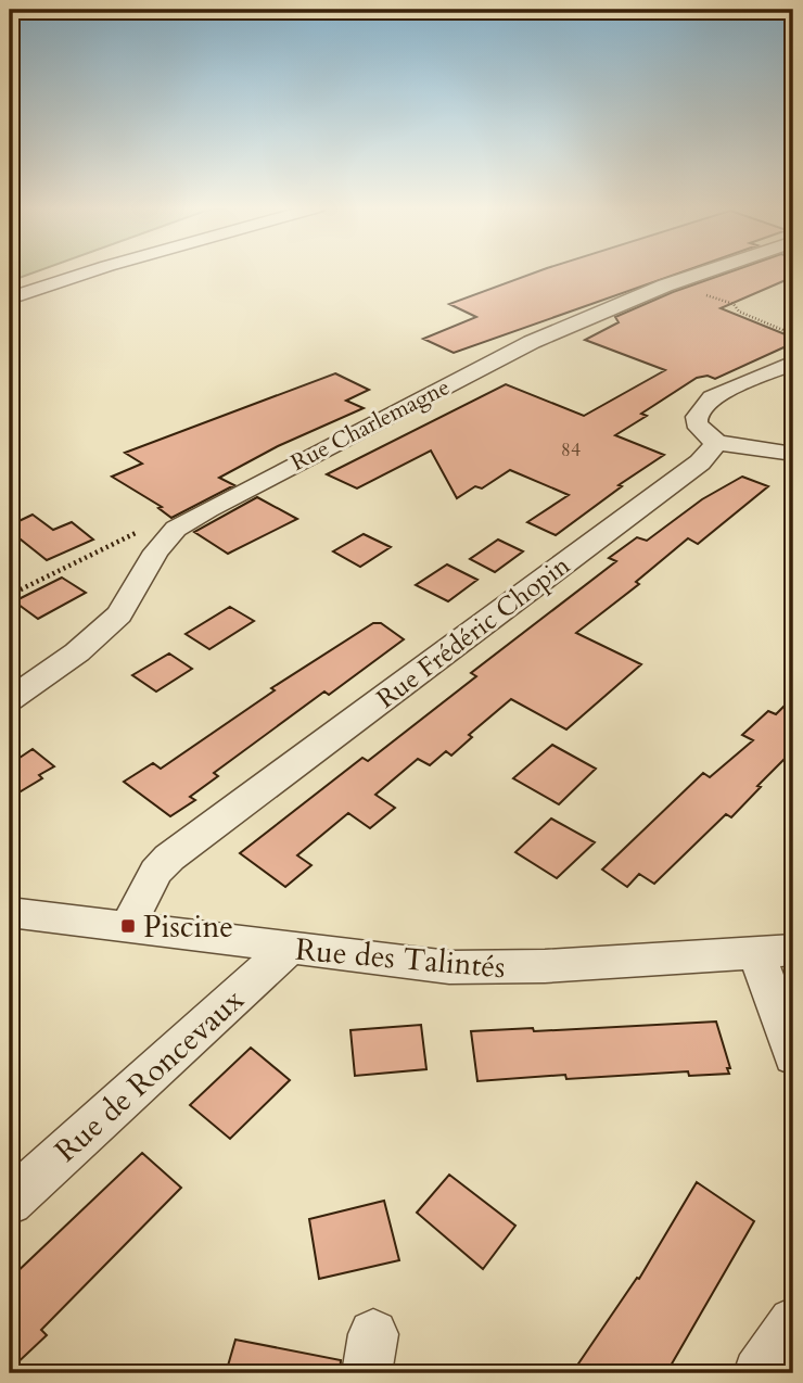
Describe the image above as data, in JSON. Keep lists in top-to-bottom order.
{
  "streets": {
    "street": [
      "Rue Charlemagne",
      "Rue Frédéric Chopin",
      "Rue des Talintés",
      "Rue de Roncevaux"
    ]
  },
  "crossings": [
    ["Rue Frédéric Chopin", "Rue des Talintés"],
    ["Rue des Talintés", "Rue de Roncevaux"]
  ],
  "places": {
    "transit": ["Piscine"]
  },
  "house_numbers": ["84"]
}
